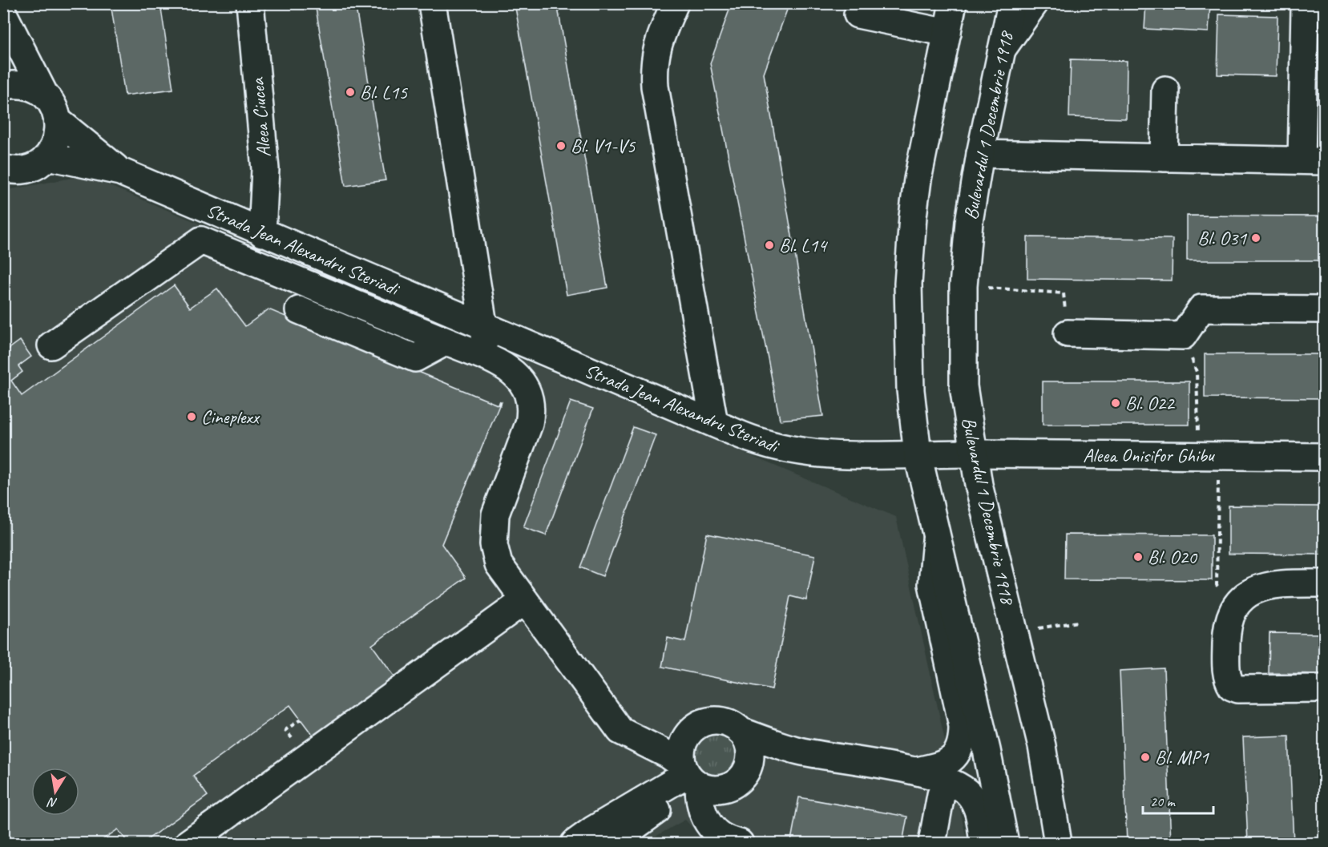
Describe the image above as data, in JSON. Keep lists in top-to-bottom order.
{
  "streets": {
    "street": [
      "Aleea Ciucea",
      "Bulevardul 1 Decembrie 1918",
      "Strada Jean Alexandru Steriadi",
      "Aleea Onisifor Ghibu"
    ]
  },
  "crossings": [
    ["Aleea Ciucea", "Strada Jean Alexandru Steriadi"],
    ["Bulevardul 1 Decembrie 1918", "Strada Jean Alexandru Steriadi"],
    ["Bulevardul 1 Decembrie 1918", "Aleea Onisifor Ghibu"],
    ["Strada Jean Alexandru Steriadi", "Aleea Onisifor Ghibu"]
  ],
  "places": [
    "Bl. L15",
    "Bl. V1-V5",
    "Bl. O31",
    "Bl. L14",
    "Bl. O22",
    "Cineplexx",
    "Bl. O20",
    "Bl. MP1"
  ],
  "scale_bar": "20 m",
  "north": "bottom"
}
